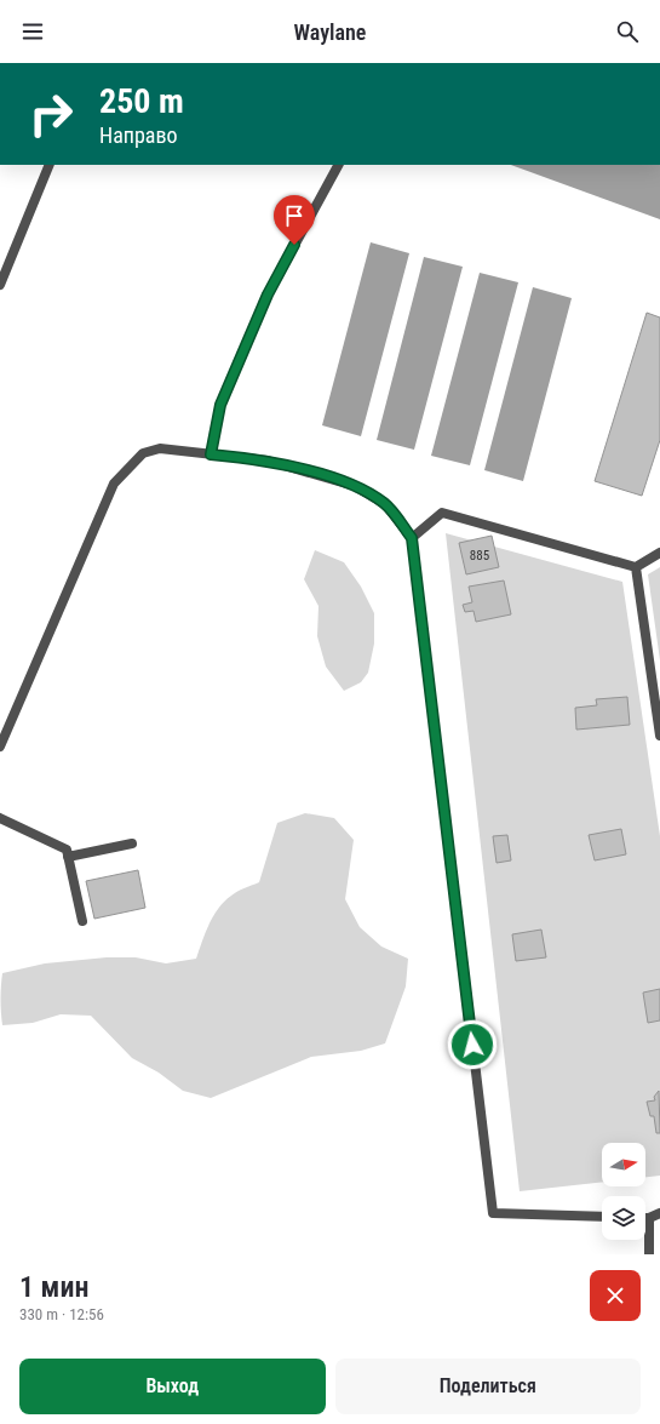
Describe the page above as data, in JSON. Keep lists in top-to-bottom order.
{
  "house_numbers": ["885"],
  "north": "right",
  "page": {
    "header": "Waylane",
    "turn": ["250 m", "Направо"],
    "heading": ["1 мин", "330 m · 12:56"],
    "buttons": ["Выход", "Поделиться"]
  }
}
